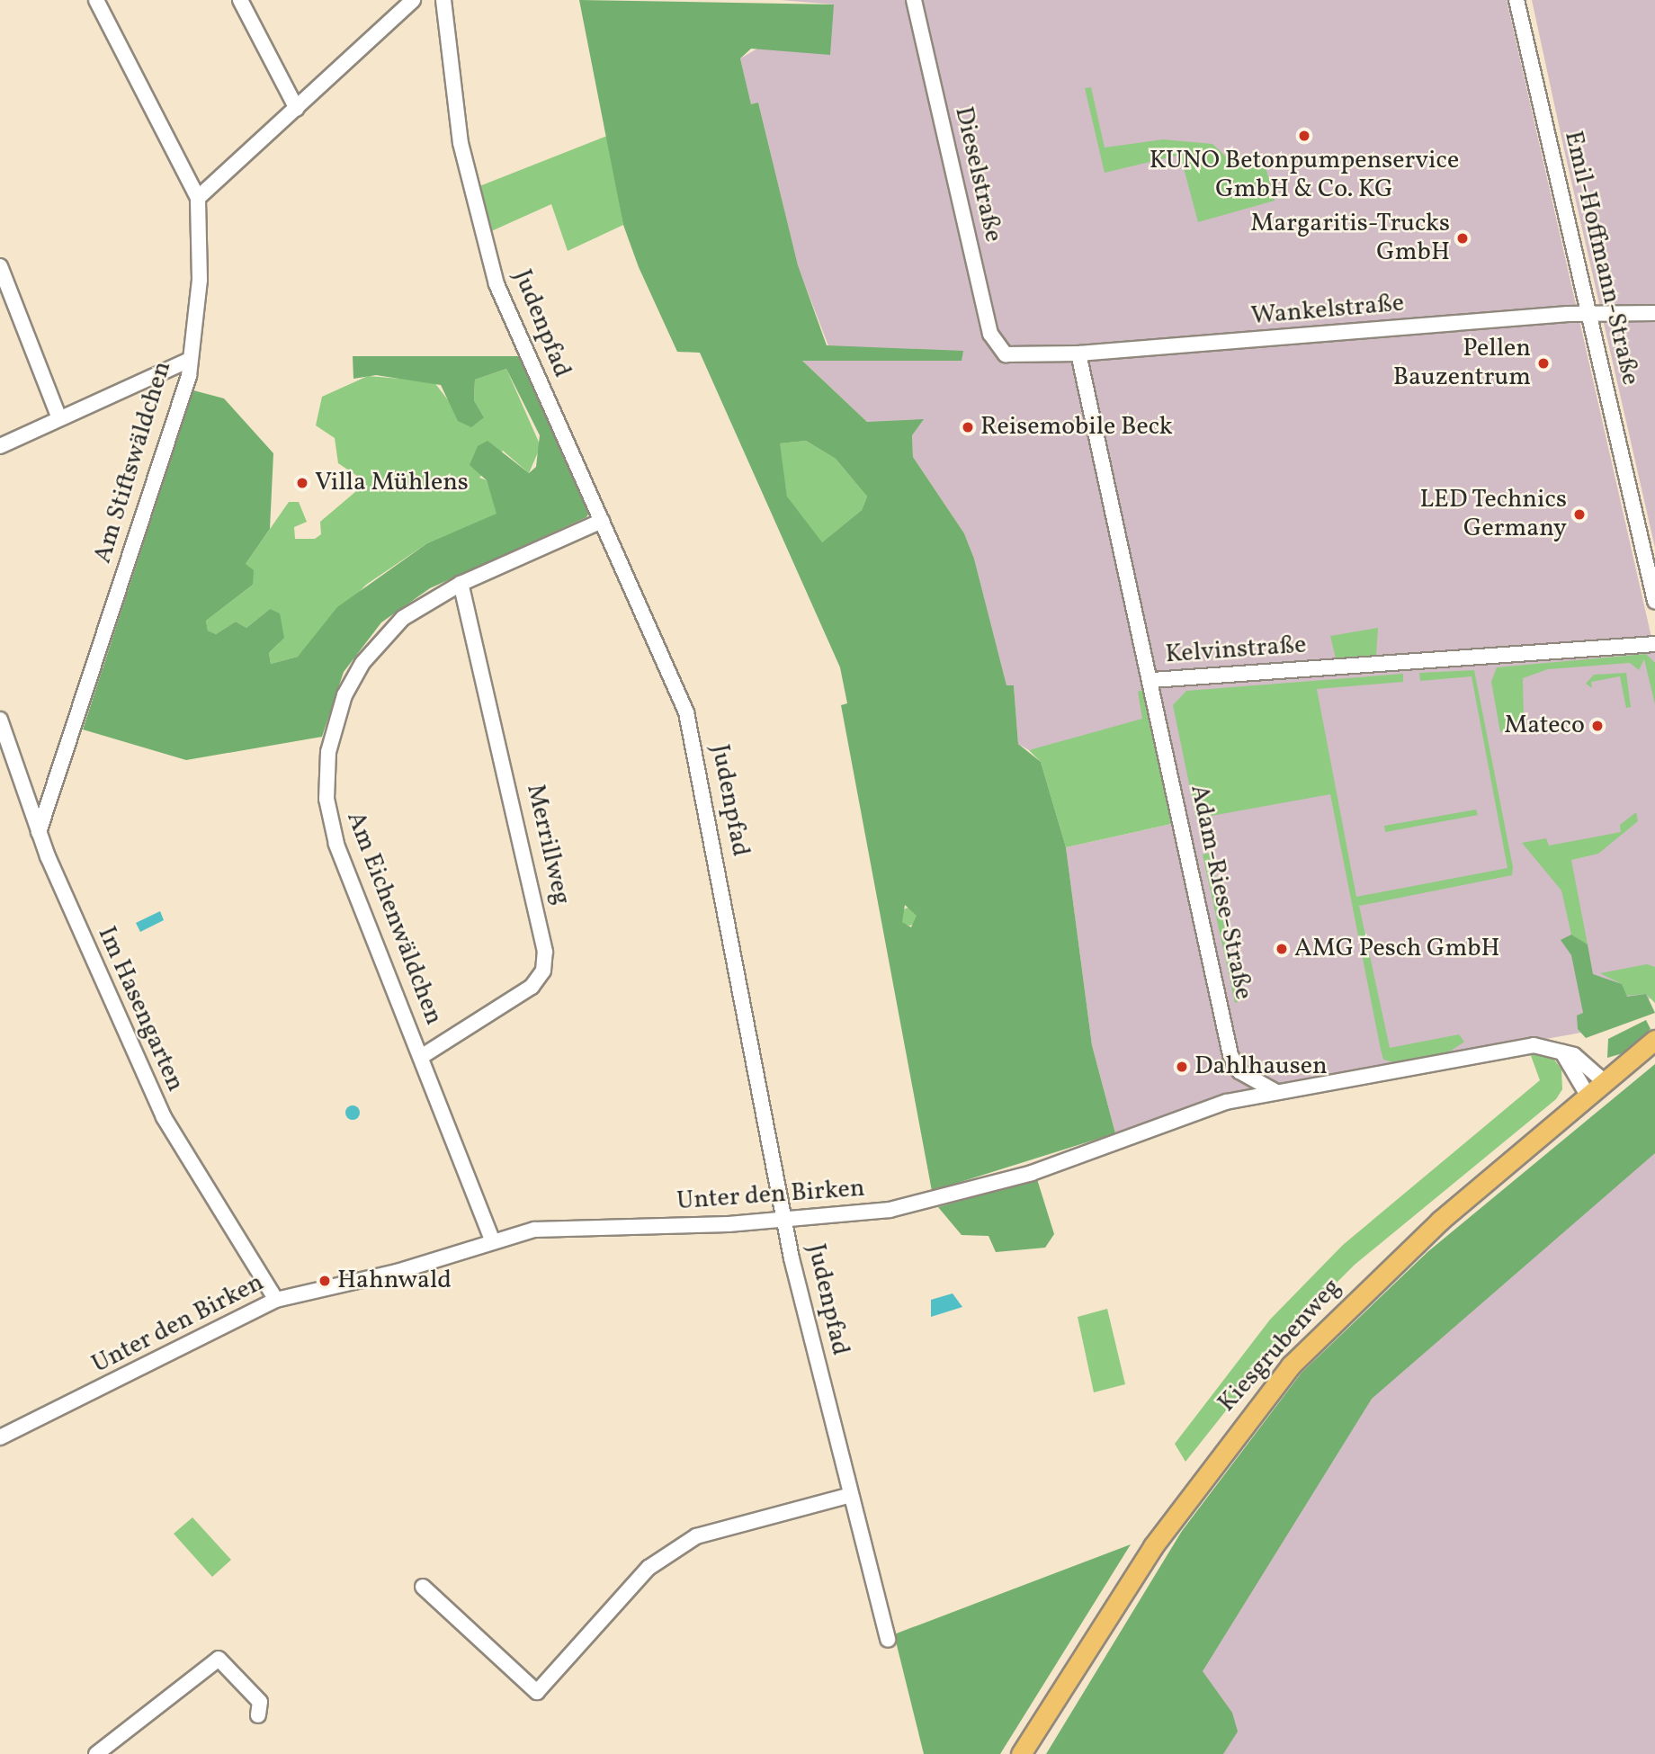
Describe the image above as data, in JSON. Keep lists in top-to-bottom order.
{
  "streets": {
    "main road": ["Kiesgrubenweg"],
    "street": [
      "Dieselstraße",
      "Emil-Hoffmann-Straße",
      "Wankelstraße",
      "Judenpfad",
      "Am Stiftswäldchen",
      "Kelvinstraße",
      "Merrillweg",
      "Adam-Riese-Straße",
      "Am Eichenwäldchen",
      "Im Hasengarten",
      "Unter den Birken"
    ]
  },
  "crossings": [
    ["Dieselstraße", "Wankelstraße"],
    ["Emil-Hoffmann-Straße", "Wankelstraße"],
    ["Wankelstraße", "Kelvinstraße"],
    ["Judenpfad", "Am Eichenwäldchen"],
    ["Judenpfad", "Unter den Birken"],
    ["Am Stiftswäldchen", "Im Hasengarten"],
    ["Kelvinstraße", "Adam-Riese-Straße"],
    ["Merrillweg", "Am Eichenwäldchen"],
    ["Adam-Riese-Straße", "Unter den Birken"],
    ["Am Eichenwäldchen", "Unter den Birken"],
    ["Im Hasengarten", "Unter den Birken"],
    ["Unter den Birken", "Kiesgrubenweg"]
  ],
  "places": [
    "KUNO Betonpumpenservice GmbH & Co. KG",
    "Margaritis-Trucks GmbH",
    "Pellen Bauzentrum",
    "Reisemobile Beck",
    "Villa Mühlens",
    "LED Technics Germany",
    "Mateco",
    "AMG Pesch GmbH",
    "Dahlhausen",
    "Hahnwald"
  ]
}
